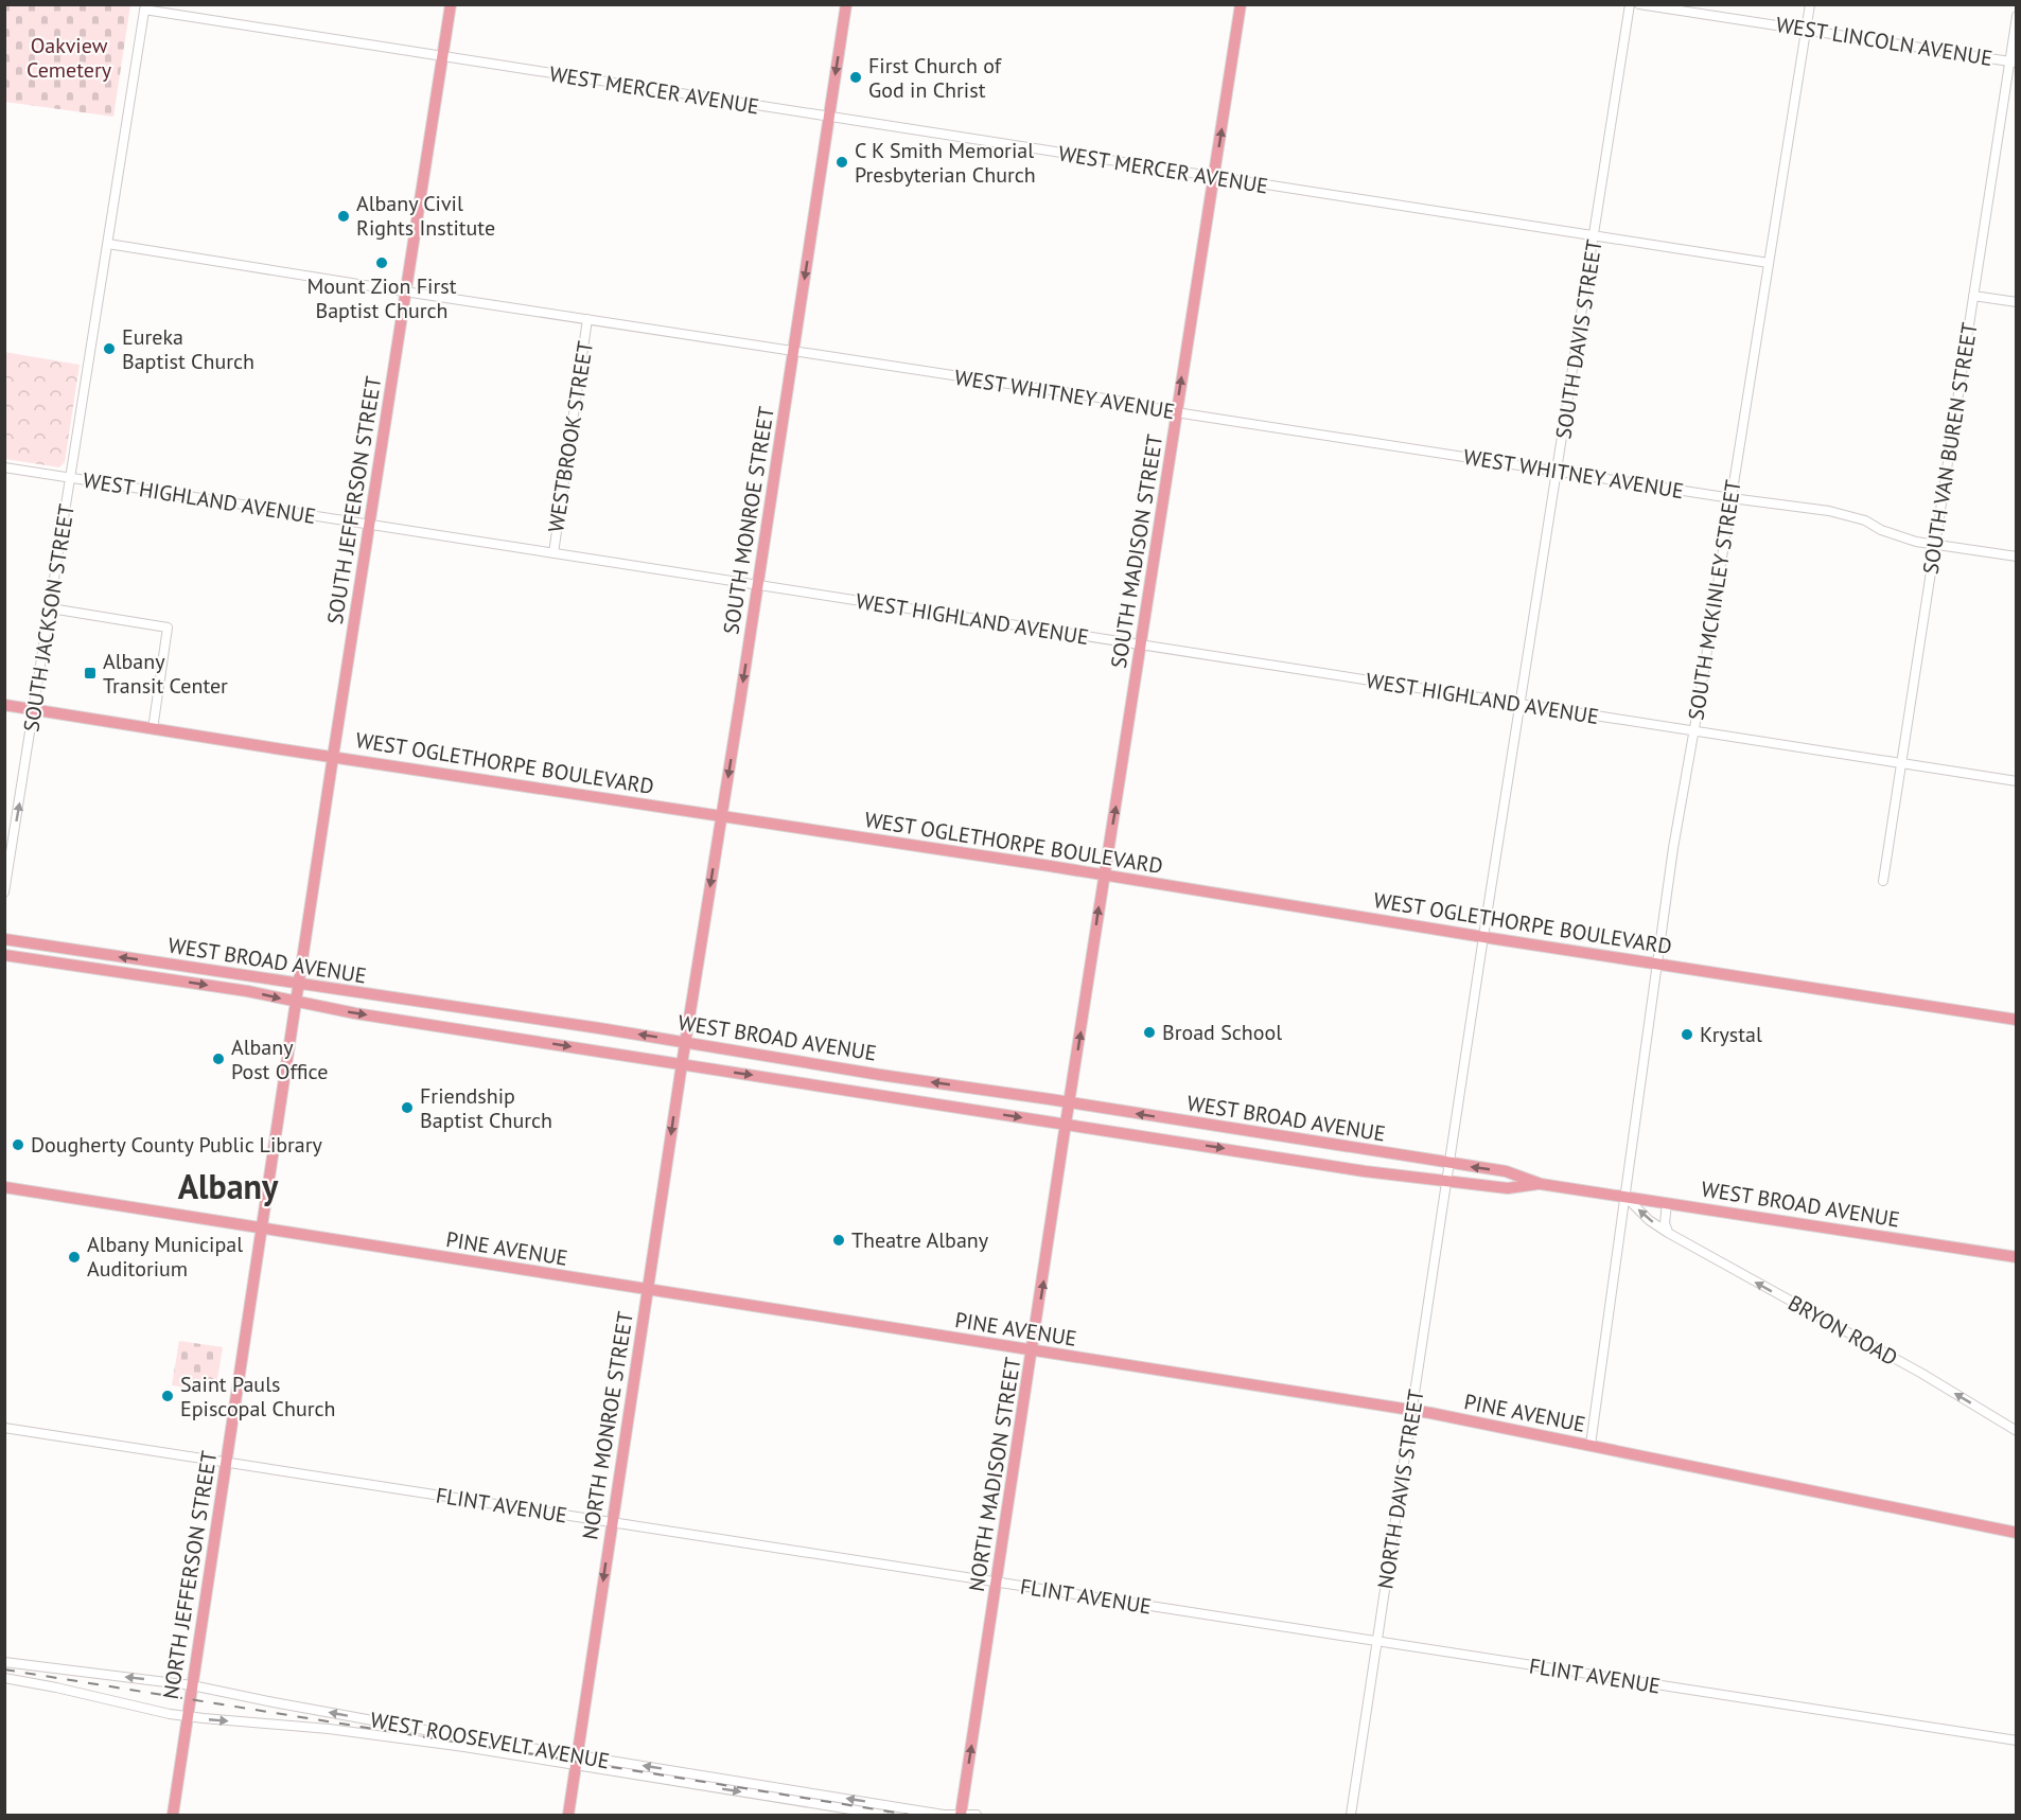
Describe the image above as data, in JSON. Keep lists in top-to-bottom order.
{
  "streets": {
    "main road": [
      "SOUTH JEFFERSON STREET",
      "SOUTH MONROE STREET",
      "SOUTH MADISON STREET",
      "WEST OGLETHORPE BOULEVARD",
      "WEST BROAD AVENUE",
      "PINE AVENUE",
      "NORTH MONROE STREET",
      "NORTH MADISON STREET",
      "NORTH JEFFERSON STREET"
    ],
    "street": [
      "WEST LINCOLN AVENUE",
      "WEST MERCER AVENUE",
      "SOUTH DAVIS STREET",
      "WEST WHITNEY AVENUE",
      "WESTBROOK STREET",
      "SOUTH VAN BUREN STREET",
      "WEST HIGHLAND AVENUE",
      "SOUTH MCKINLEY STREET",
      "SOUTH JACKSON STREET",
      "BRYON ROAD",
      "NORTH DAVIS STREET",
      "FLINT AVENUE",
      "WEST ROOSEVELT AVENUE"
    ]
  },
  "crossings": [
    ["WEST LINCOLN AVENUE", "SOUTH VAN BUREN STREET"],
    ["WEST LINCOLN AVENUE", "SOUTH MCKINLEY STREET"],
    ["WEST MERCER AVENUE", "SOUTH DAVIS STREET"],
    ["WEST MERCER AVENUE", "SOUTH JEFFERSON STREET"],
    ["WEST MERCER AVENUE", "SOUTH MONROE STREET"],
    ["WEST MERCER AVENUE", "SOUTH MADISON STREET"],
    ["WEST MERCER AVENUE", "SOUTH MCKINLEY STREET"],
    ["WEST MERCER AVENUE", "SOUTH JACKSON STREET"],
    ["SOUTH DAVIS STREET", "WEST WHITNEY AVENUE"],
    ["SOUTH DAVIS STREET", "WEST HIGHLAND AVENUE"],
    ["SOUTH DAVIS STREET", "WEST OGLETHORPE BOULEVARD"],
    ["SOUTH DAVIS STREET", "WEST BROAD AVENUE"],
    ["SOUTH DAVIS STREET", "NORTH DAVIS STREET"],
    ["WEST WHITNEY AVENUE", "WESTBROOK STREET"],
    ["WEST WHITNEY AVENUE", "SOUTH VAN BUREN STREET"],
    ["WEST WHITNEY AVENUE", "SOUTH JEFFERSON STREET"],
    ["WEST WHITNEY AVENUE", "SOUTH MONROE STREET"],
    ["WEST WHITNEY AVENUE", "SOUTH MADISON STREET"],
    ["WEST WHITNEY AVENUE", "SOUTH MCKINLEY STREET"],
    ["WEST WHITNEY AVENUE", "SOUTH JACKSON STREET"],
    ["WESTBROOK STREET", "WEST HIGHLAND AVENUE"],
    ["SOUTH VAN BUREN STREET", "WEST HIGHLAND AVENUE"],
    ["WEST HIGHLAND AVENUE", "SOUTH JEFFERSON STREET"],
    ["WEST HIGHLAND AVENUE", "SOUTH MONROE STREET"],
    ["WEST HIGHLAND AVENUE", "SOUTH MADISON STREET"],
    ["WEST HIGHLAND AVENUE", "SOUTH MCKINLEY STREET"],
    ["WEST HIGHLAND AVENUE", "SOUTH JACKSON STREET"],
    ["SOUTH JEFFERSON STREET", "WEST OGLETHORPE BOULEVARD"],
    ["SOUTH JEFFERSON STREET", "WEST BROAD AVENUE"],
    ["SOUTH JEFFERSON STREET", "NORTH JEFFERSON STREET"],
    ["SOUTH MONROE STREET", "WEST OGLETHORPE BOULEVARD"],
    ["SOUTH MONROE STREET", "WEST BROAD AVENUE"],
    ["SOUTH MONROE STREET", "NORTH MONROE STREET"],
    ["SOUTH MADISON STREET", "WEST OGLETHORPE BOULEVARD"],
    ["SOUTH MADISON STREET", "WEST BROAD AVENUE"],
    ["SOUTH MADISON STREET", "NORTH MADISON STREET"],
    ["SOUTH MCKINLEY STREET", "WEST OGLETHORPE BOULEVARD"],
    ["SOUTH MCKINLEY STREET", "WEST BROAD AVENUE"],
    ["SOUTH MCKINLEY STREET", "PINE AVENUE"],
    ["SOUTH MCKINLEY STREET", "BRYON ROAD"],
    ["SOUTH JACKSON STREET", "WEST OGLETHORPE BOULEVARD"],
    ["WEST BROAD AVENUE", "BRYON ROAD"],
    ["WEST BROAD AVENUE", "NORTH MONROE STREET"],
    ["WEST BROAD AVENUE", "NORTH MADISON STREET"],
    ["WEST BROAD AVENUE", "NORTH DAVIS STREET"],
    ["WEST BROAD AVENUE", "NORTH JEFFERSON STREET"],
    ["PINE AVENUE", "NORTH MONROE STREET"],
    ["PINE AVENUE", "NORTH MADISON STREET"],
    ["PINE AVENUE", "NORTH DAVIS STREET"],
    ["PINE AVENUE", "NORTH JEFFERSON STREET"],
    ["NORTH MONROE STREET", "FLINT AVENUE"],
    ["NORTH MONROE STREET", "WEST ROOSEVELT AVENUE"],
    ["NORTH MADISON STREET", "FLINT AVENUE"],
    ["NORTH MADISON STREET", "WEST ROOSEVELT AVENUE"],
    ["NORTH DAVIS STREET", "FLINT AVENUE"],
    ["FLINT AVENUE", "NORTH JEFFERSON STREET"],
    ["NORTH JEFFERSON STREET", "WEST ROOSEVELT AVENUE"]
  ],
  "one_way": [
    "SOUTH MONROE STREET",
    "SOUTH MADISON STREET",
    "BRYON ROAD",
    "NORTH MONROE STREET",
    "NORTH MADISON STREET"
  ],
  "districts": ["Albany"],
  "parks": ["Oakview Cemetery"],
  "places": {
    "other": [
      "First Church of God in Christ",
      "C K Smith Memorial Presbyterian Church",
      "Albany Civil Rights Institute",
      "Mount Zion First Baptist Church",
      "Eureka Baptist Church",
      "Broad School",
      "Krystal",
      "Albany Post Office",
      "Friendship Baptist Church",
      "Dougherty County Public Library",
      "Theatre Albany",
      "Albany Municipal Auditorium",
      "Saint Pauls Episcopal Church"
    ],
    "transit": ["Albany Transit Center"]
  }
}
